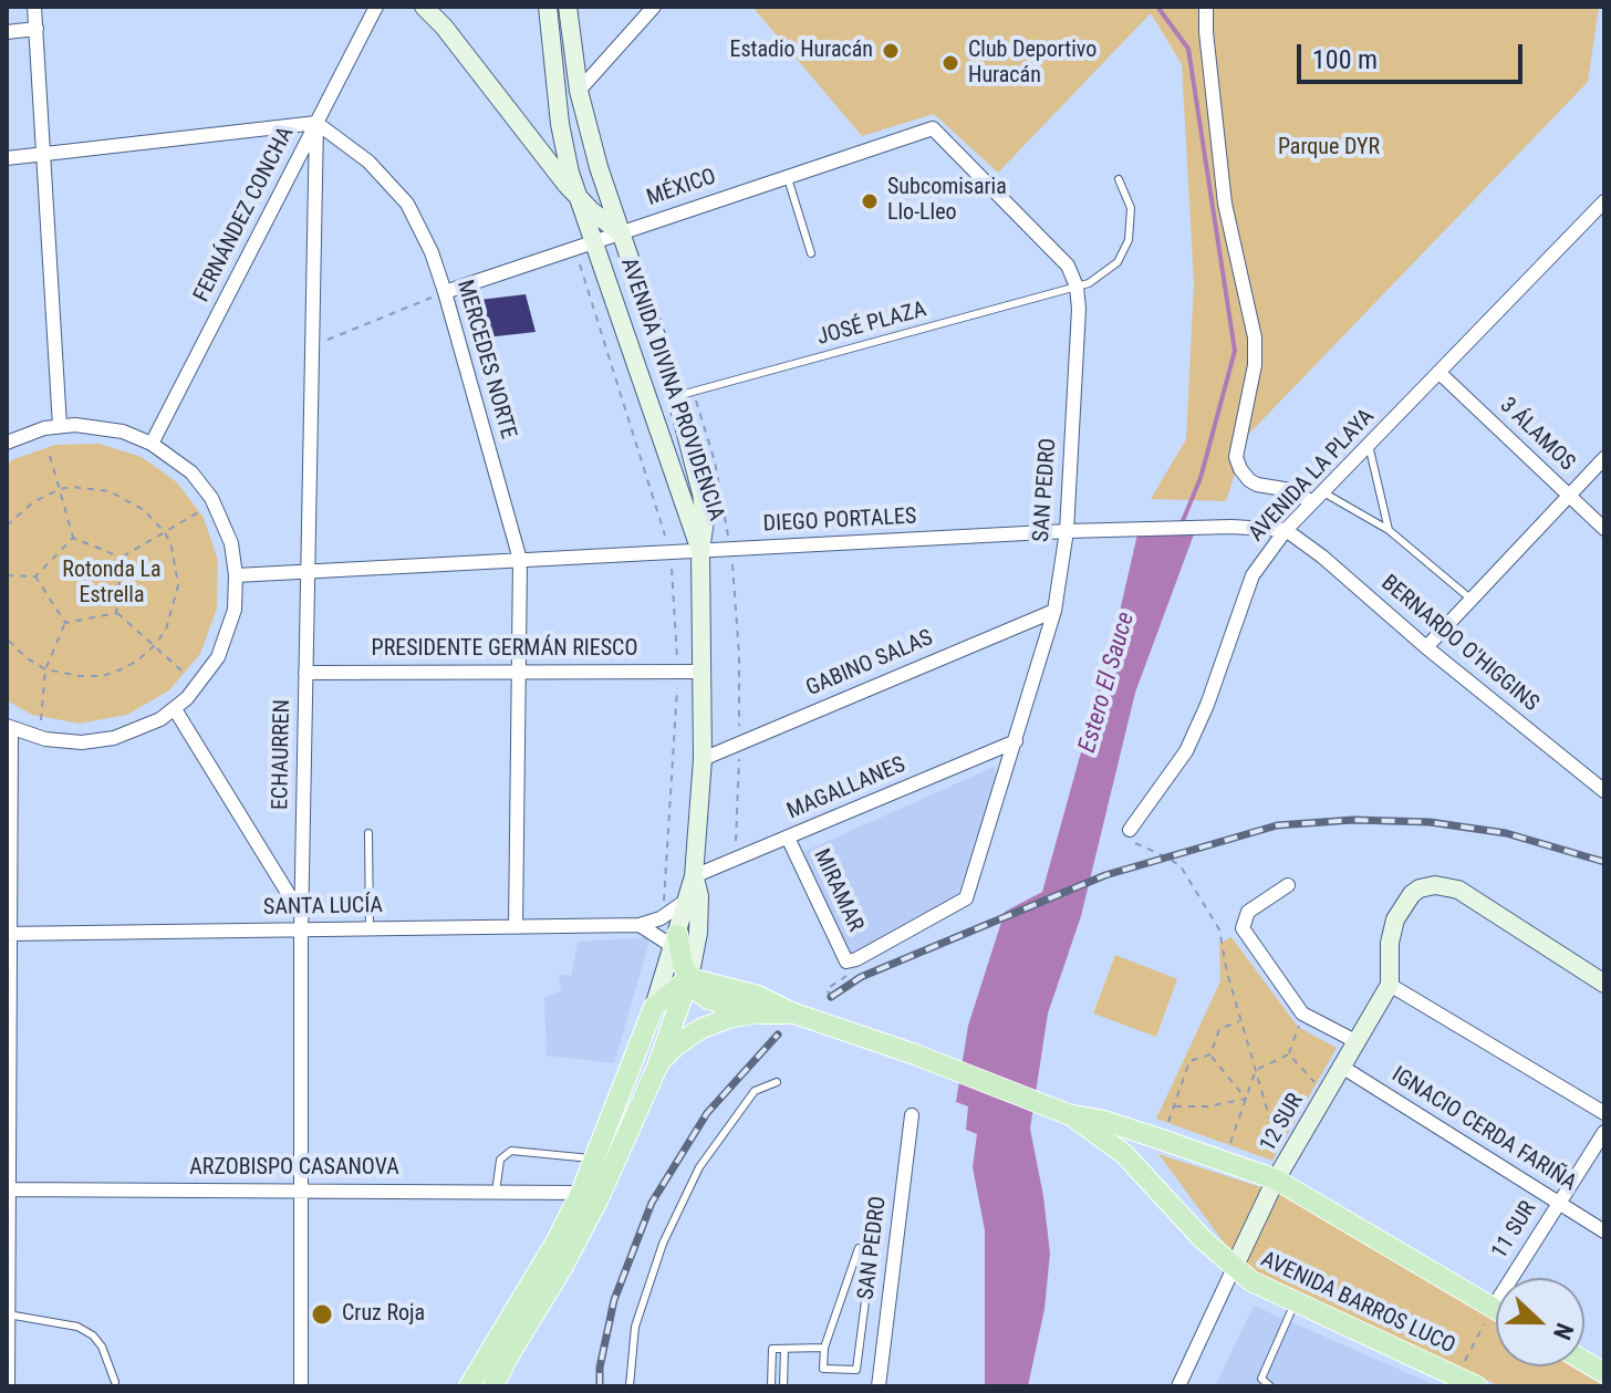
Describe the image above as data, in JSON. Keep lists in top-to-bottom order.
{
  "streets": {
    "main road": ["AVENIDA DIVINA PROVIDENCIA", "AVENIDA BARROS LUCO"],
    "street": [
      "MÉXICO",
      "FERNÁNDEZ CONCHA",
      "MERCEDES NORTE",
      "3 ÁLAMOS",
      "AVENIDA LA PLAYA",
      "SAN PEDRO",
      "DIEGO PORTALES",
      "BERNARDO O'HIGGINS",
      "PRESIDENTE GERMÁN RIESCO",
      "GABINO SALAS",
      "ECHAURREN",
      "MAGALLANES",
      "MIRAMAR",
      "SANTA LUCÍA",
      "12 SUR",
      "IGNACIO CERDA FARIÑA",
      "ARZOBISPO CASANOVA",
      "11 SUR"
    ],
    "lane": ["JOSÉ PLAZA"]
  },
  "crossings": [
    ["MÉXICO", "JOSÉ PLAZA"],
    ["MÉXICO", "MERCEDES NORTE"],
    ["MÉXICO", "AVENIDA DIVINA PROVIDENCIA"],
    ["MÉXICO", "SAN PEDRO"],
    ["FERNÁNDEZ CONCHA", "MERCEDES NORTE"],
    ["FERNÁNDEZ CONCHA", "ECHAURREN"],
    ["JOSÉ PLAZA", "AVENIDA DIVINA PROVIDENCIA"],
    ["JOSÉ PLAZA", "SAN PEDRO"],
    ["MERCEDES NORTE", "DIEGO PORTALES"],
    ["MERCEDES NORTE", "PRESIDENTE GERMÁN RIESCO"],
    ["MERCEDES NORTE", "ECHAURREN"],
    ["MERCEDES NORTE", "SANTA LUCÍA"],
    ["AVENIDA DIVINA PROVIDENCIA", "DIEGO PORTALES"],
    ["AVENIDA DIVINA PROVIDENCIA", "PRESIDENTE GERMÁN RIESCO"],
    ["AVENIDA DIVINA PROVIDENCIA", "GABINO SALAS"],
    ["AVENIDA DIVINA PROVIDENCIA", "MAGALLANES"],
    ["AVENIDA DIVINA PROVIDENCIA", "SANTA LUCÍA"],
    ["AVENIDA DIVINA PROVIDENCIA", "ARZOBISPO CASANOVA"],
    ["AVENIDA DIVINA PROVIDENCIA", "AVENIDA BARROS LUCO"],
    ["3 ÁLAMOS", "AVENIDA LA PLAYA"],
    ["AVENIDA LA PLAYA", "DIEGO PORTALES"],
    ["AVENIDA LA PLAYA", "BERNARDO O'HIGGINS"],
    ["SAN PEDRO", "DIEGO PORTALES"],
    ["SAN PEDRO", "GABINO SALAS"],
    ["SAN PEDRO", "MAGALLANES"],
    ["SAN PEDRO", "MIRAMAR"],
    ["DIEGO PORTALES", "BERNARDO O'HIGGINS"],
    ["DIEGO PORTALES", "ECHAURREN"],
    ["PRESIDENTE GERMÁN RIESCO", "ECHAURREN"],
    ["ECHAURREN", "SANTA LUCÍA"],
    ["ECHAURREN", "ARZOBISPO CASANOVA"],
    ["MAGALLANES", "MIRAMAR"],
    ["12 SUR", "IGNACIO CERDA FARIÑA"],
    ["12 SUR", "AVENIDA BARROS LUCO"],
    ["IGNACIO CERDA FARIÑA", "11 SUR"],
    ["11 SUR", "AVENIDA BARROS LUCO"]
  ],
  "water": ["Estero El Sauce"],
  "parks": ["Parque DYR", "Rotonda La Estrella"],
  "places": [
    "Estadio Huracán",
    "Club Deportivo Huracán",
    "Subcomisaria Llo-Lleo",
    "Cruz Roja"
  ],
  "scale_bar": "100 m",
  "north": "right"
}
